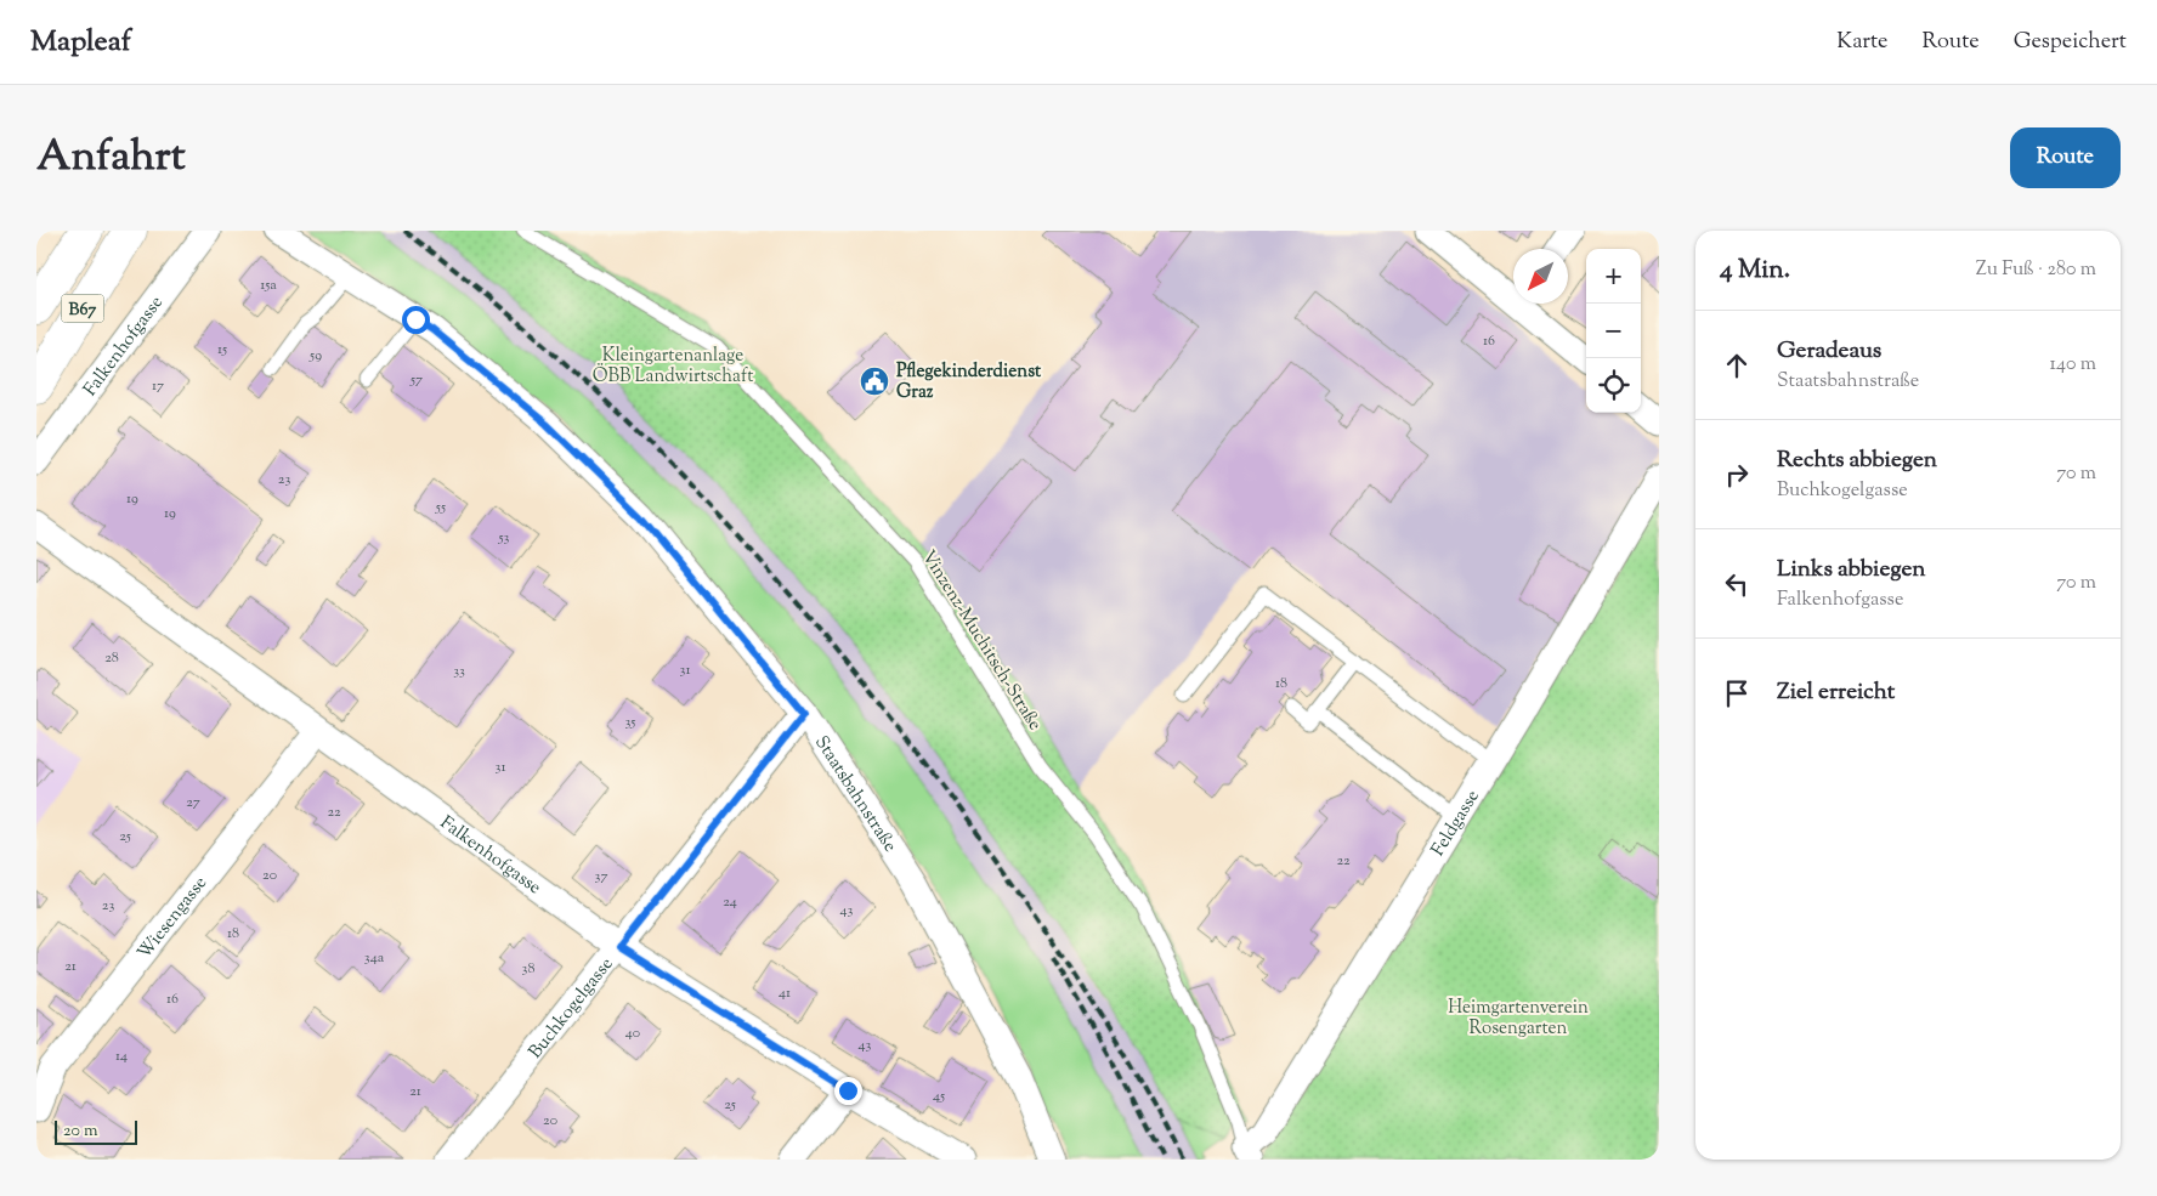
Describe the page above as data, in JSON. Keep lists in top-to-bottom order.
{
  "streets": {
    "main road": ["B67"],
    "street": [
      "Falkenhofgasse",
      "Staatsbahnstraße",
      "Feldgasse",
      "Wiesengasse",
      "Buchkogelgasse"
    ],
    "lane": ["Vinzenz-Muchitsch-Straße"]
  },
  "crossings": [
    ["Falkenhofgasse", "Wiesengasse"],
    ["Falkenhofgasse", "Buchkogelgasse"],
    ["Vinzenz-Muchitsch-Straße", "Feldgasse"],
    ["Staatsbahnstraße", "Buchkogelgasse"]
  ],
  "parks": ["Kleingartenanlage ÖBB Landwirtschaft", "Heimgartenverein Rosengarten"],
  "places": {
    "public building": ["Pflegekinderdienst Graz"]
  },
  "house_numbers": [
    "15a",
    "16",
    "15",
    "59",
    "57",
    "17",
    "23",
    "19",
    "55",
    "19",
    "53",
    "28",
    "31",
    "33",
    "18",
    "35",
    "31",
    "27",
    "22",
    "25",
    "22",
    "20",
    "37",
    "24",
    "23",
    "43",
    "18",
    "34a",
    "21",
    "38",
    "41",
    "16",
    "40",
    "43",
    "14",
    "21",
    "45",
    "25",
    "20"
  ],
  "scale_bar": "20 m",
  "north": "bottom left",
  "page": {
    "header": "Mapleaf",
    "nav": ["Karte", "Route", "Gespeichert"],
    "title": "Anfahrt",
    "buttons": "Route",
    "heading": ["4 Min.", "Zu Fuß · 280 m"],
    "map_buttons": ["+", "−"],
    "list": [
      ["Geradeaus", "Staatsbahnstraße", "140 m"],
      ["Rechts abbiegen", "Buchkogelgasse", "70 m"],
      ["Links abbiegen", "Falkenhofgasse", "70 m"],
      "Ziel erreicht"
    ],
    "scale": "20 m"
  }
}
